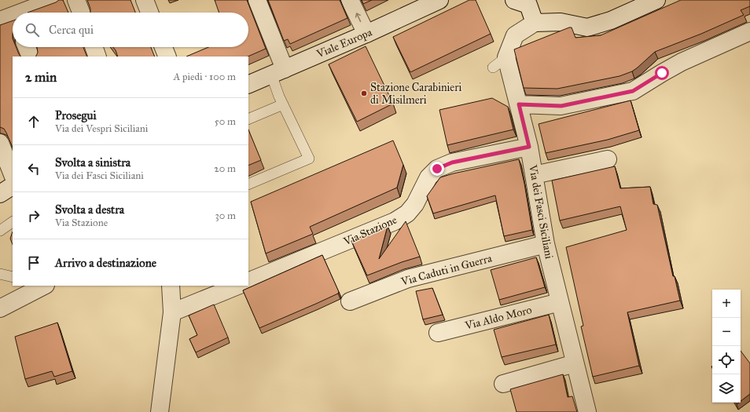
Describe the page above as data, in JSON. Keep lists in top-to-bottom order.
{
  "streets": {
    "street": [
      "Viale Europa",
      "Via dei Fasci Siciliani",
      "Via Stazione",
      "Via Caduti in Guerra",
      "Via Aldo Moro"
    ]
  },
  "crossings": [
    ["Via dei Fasci Siciliani", "Via Stazione"],
    ["Via dei Fasci Siciliani", "Via Caduti in Guerra"],
    ["Via dei Fasci Siciliani", "Via Aldo Moro"]
  ],
  "places": ["Stazione Carabinieri di Misilmeri"],
  "page": {
    "search": "Cerca qui",
    "heading": ["2 min", "A piedi · 100 m"],
    "list": [
      ["Prosegui", "Via dei Vespri Siciliani", "50 m"],
      ["Svolta a sinistra", "Via dei Fasci Siciliani", "20 m"],
      ["Svolta a destra", "Via Stazione", "30 m"],
      "Arrivo a destinazione"
    ],
    "map_buttons": ["+", "−"]
  }
}
